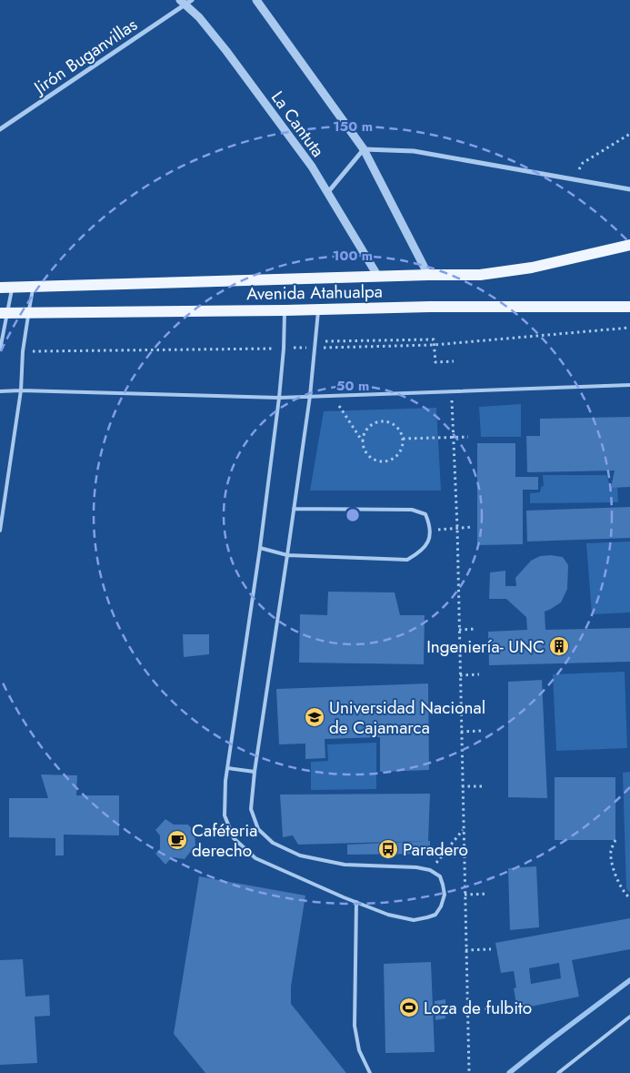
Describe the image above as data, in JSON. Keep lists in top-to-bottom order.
{
  "streets": {
    "main road": ["Avenida Atahualpa"],
    "street": ["Jirón Buganvillas", "La Cantuta"]
  },
  "crossings": [
    ["Jirón Buganvillas", "La Cantuta"],
    ["La Cantuta", "Avenida Atahualpa"]
  ],
  "places": {
    "building": ["Ingeniería- UNC"],
    "school or university": ["Universidad Nacional de Cajamarca"],
    "cafe": ["Caféteria derecho"],
    "bus stop": ["Paradero"],
    "sports": ["Loza de fulbito"]
  },
  "rings": ["150 m", "100 m", "50 m"]
}
